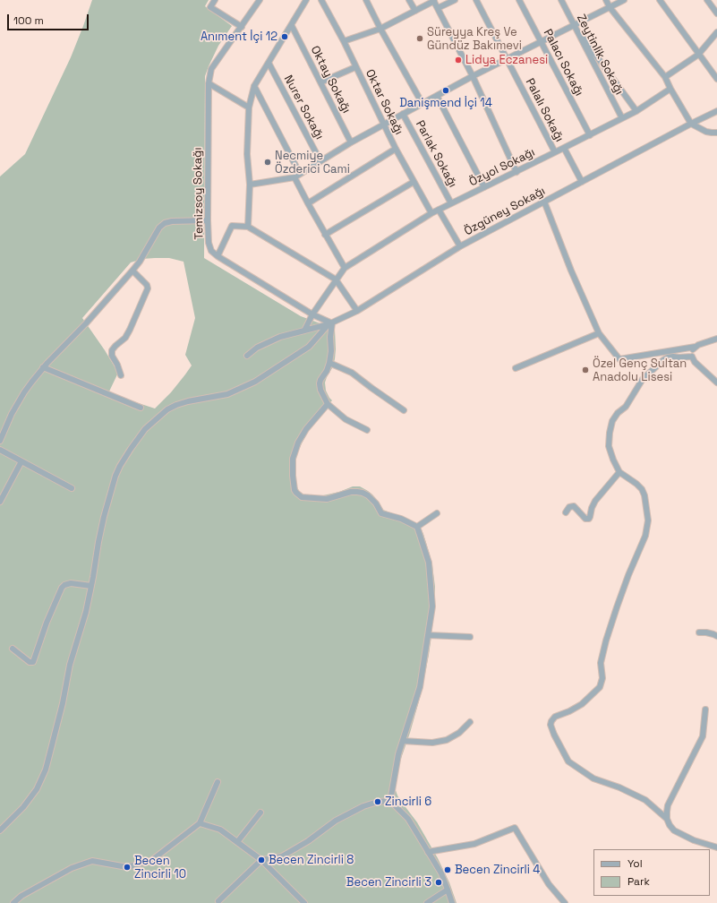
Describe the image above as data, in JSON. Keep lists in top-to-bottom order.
{
  "streets": {
    "street": [
      "Zeytinlik Sokağı",
      "Palacı Sokağı",
      "Oktay Sokağı",
      "Oktar Sokağı",
      "Nurer Sokağı",
      "Palalı Sokağı",
      "Parlak Sokağı",
      "Özyol Sokağı",
      "Temizsoy Sokağı",
      "Özgüney Sokağı"
    ]
  },
  "crossings": [
    ["Zeytinlik Sokağı", "Özyol Sokağı"],
    ["Palacı Sokağı", "Özyol Sokağı"],
    ["Oktar Sokağı", "Özyol Sokağı"],
    ["Palalı Sokağı", "Özyol Sokağı"],
    ["Parlak Sokağı", "Özyol Sokağı"],
    ["Temizsoy Sokağı", "Özgüney Sokağı"]
  ],
  "places": [
    "Anıment İçi 12",
    "Süreyya Kreş Ve Gündüz Bakımevi",
    "Lidya Eczanesi",
    "Danişmend İçi 14",
    "Necmiye Özderici Cami",
    "Özel Genç Sultan Anadolu Lisesi",
    "Zincirli 6",
    "Becen Zincirli 8",
    "Becen Zincirli 10",
    "Becen Zincirli 4",
    "Becen Zincirli 3"
  ],
  "legend": ["Yol", "Park"],
  "scale_bar": "100 m"
}
